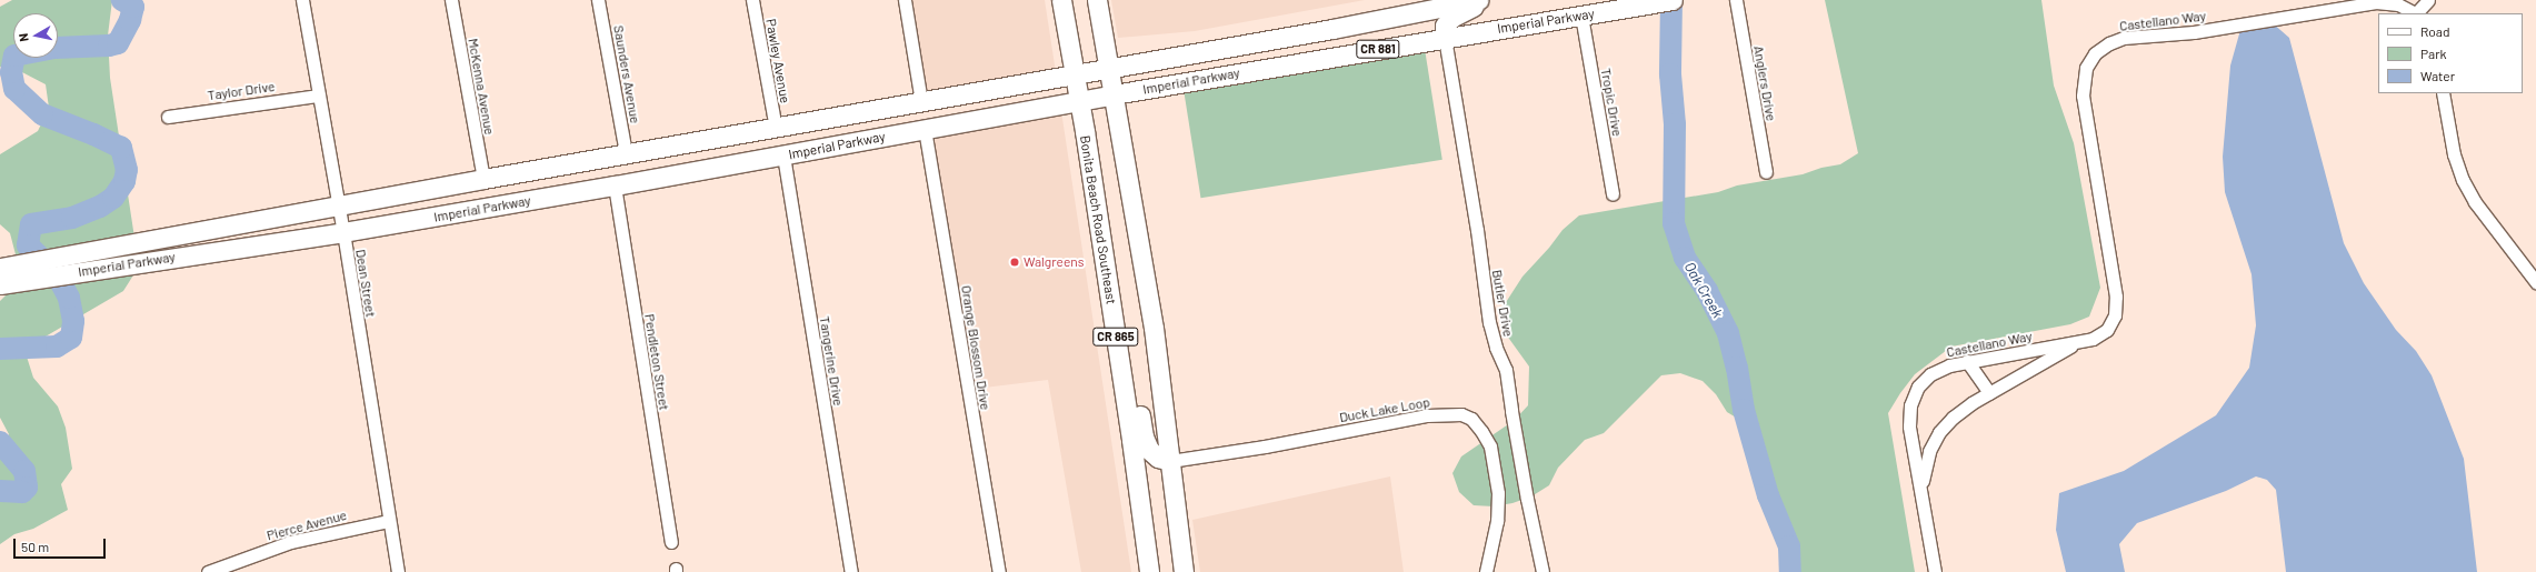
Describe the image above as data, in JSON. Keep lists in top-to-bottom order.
{
  "streets": {
    "main road": [
      "Imperial Parkway",
      "CR 881",
      "Bonita Beach Road Southeast",
      "CR 865"
    ],
    "street": [
      "Castellano Way",
      "Pawley Avenue",
      "Saunders Avenue",
      "Anglers Drive",
      "McKenna Avenue",
      "Taylor Drive",
      "Tropic Drive",
      "Dean Street",
      "Butler Drive",
      "Orange Blossom Drive",
      "Tangerine Drive",
      "Pendleton Street",
      "Duck Lake Loop",
      "Pierce Avenue"
    ]
  },
  "crossings": [
    ["Imperial Parkway", "Pawley Avenue"],
    ["Imperial Parkway", "Saunders Avenue"],
    ["Imperial Parkway", "McKenna Avenue"],
    ["Imperial Parkway", "Tropic Drive"],
    ["Imperial Parkway", "Bonita Beach Road Southeast"],
    ["Imperial Parkway", "Dean Street"],
    ["Imperial Parkway", "Butler Drive"],
    ["Imperial Parkway", "CR 865"],
    ["Imperial Parkway", "Orange Blossom Drive"],
    ["Imperial Parkway", "Tangerine Drive"],
    ["Imperial Parkway", "Pendleton Street"],
    ["Taylor Drive", "Dean Street"],
    ["Dean Street", "Pierce Avenue"],
    ["CR 865", "Duck Lake Loop"]
  ],
  "water": ["Oak Creek"],
  "places": ["Walgreens"],
  "legend": ["Road", "Park", "Water"],
  "scale_bar": "50 m",
  "north": "left"
}
